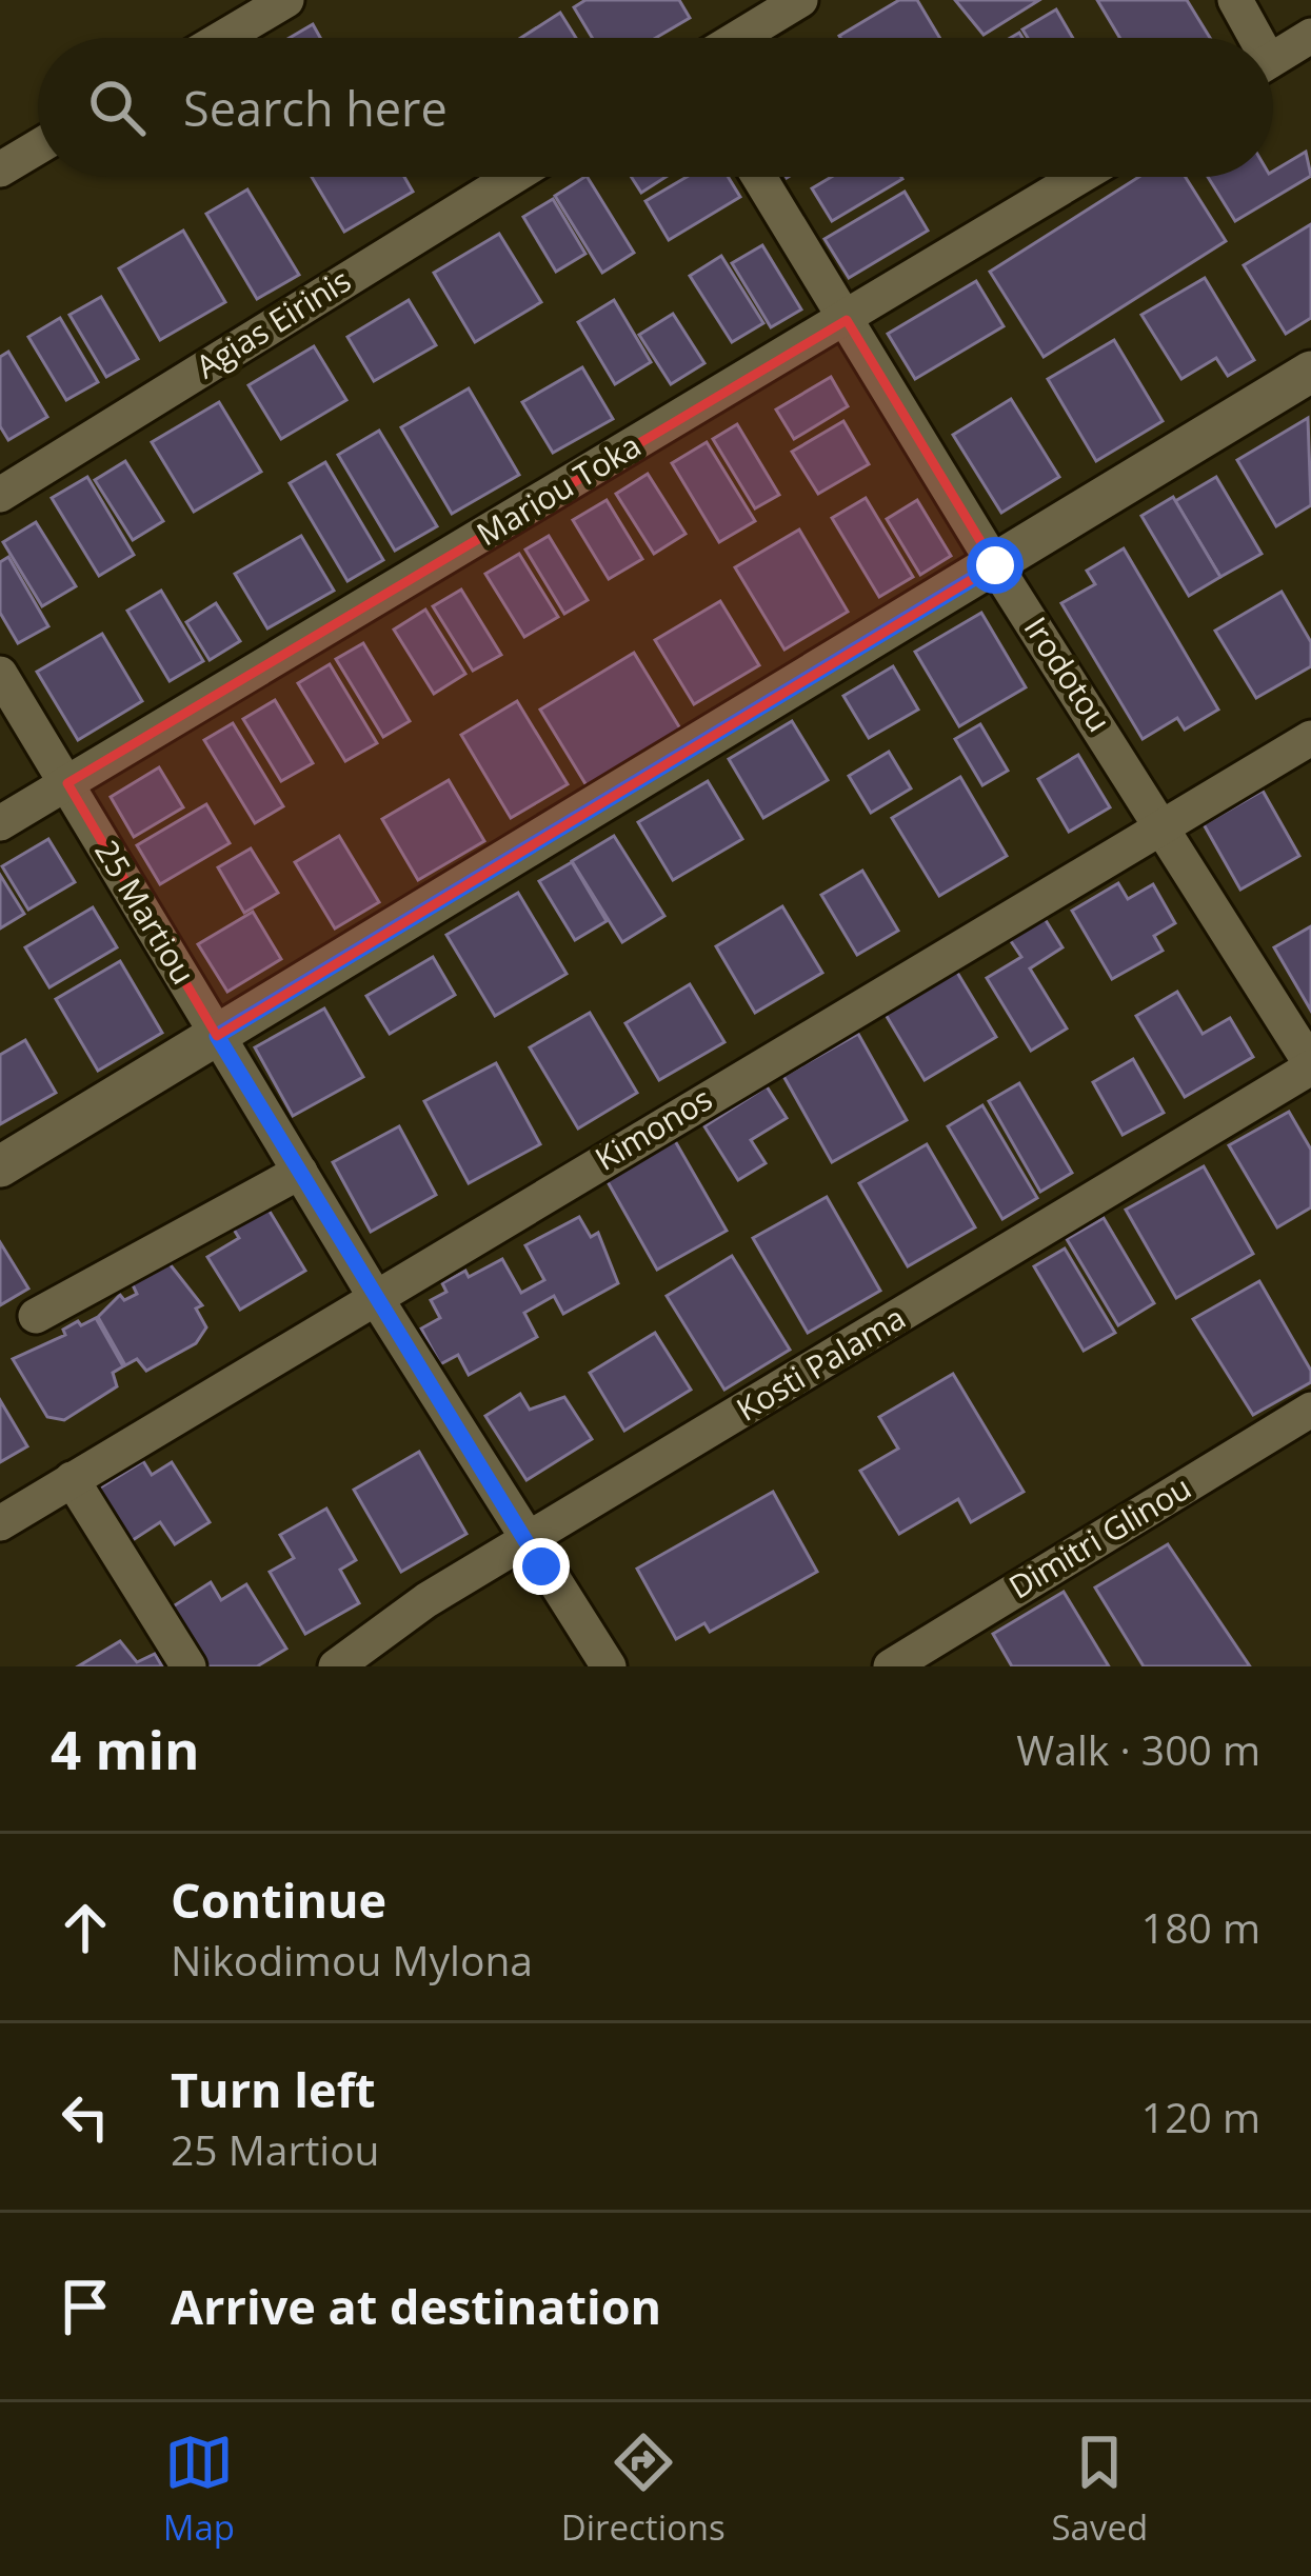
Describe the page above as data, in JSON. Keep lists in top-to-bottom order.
{
  "streets": {
    "street": [
      "Agias Eirinis",
      "Mariou Toka",
      "Irodotou",
      "25 Martiou",
      "Kimonos",
      "Kosti Palama",
      "Dimitri Glinou"
    ]
  },
  "crossings": [
    ["Mariou Toka", "Irodotou"],
    ["Mariou Toka", "25 Martiou"],
    ["Irodotou", "Kimonos"],
    ["Irodotou", "Kosti Palama"],
    ["25 Martiou", "Kimonos"],
    ["25 Martiou", "Kosti Palama"]
  ],
  "page": {
    "search": "Search here",
    "heading": ["4 min", "Walk · 300 m"],
    "list": [
      ["Continue", "Nikodimou Mylona", "180 m"],
      ["Turn left", "25 Martiou", "120 m"],
      "Arrive at destination"
    ],
    "nav": ["Map", "Directions", "Saved"]
  }
}
